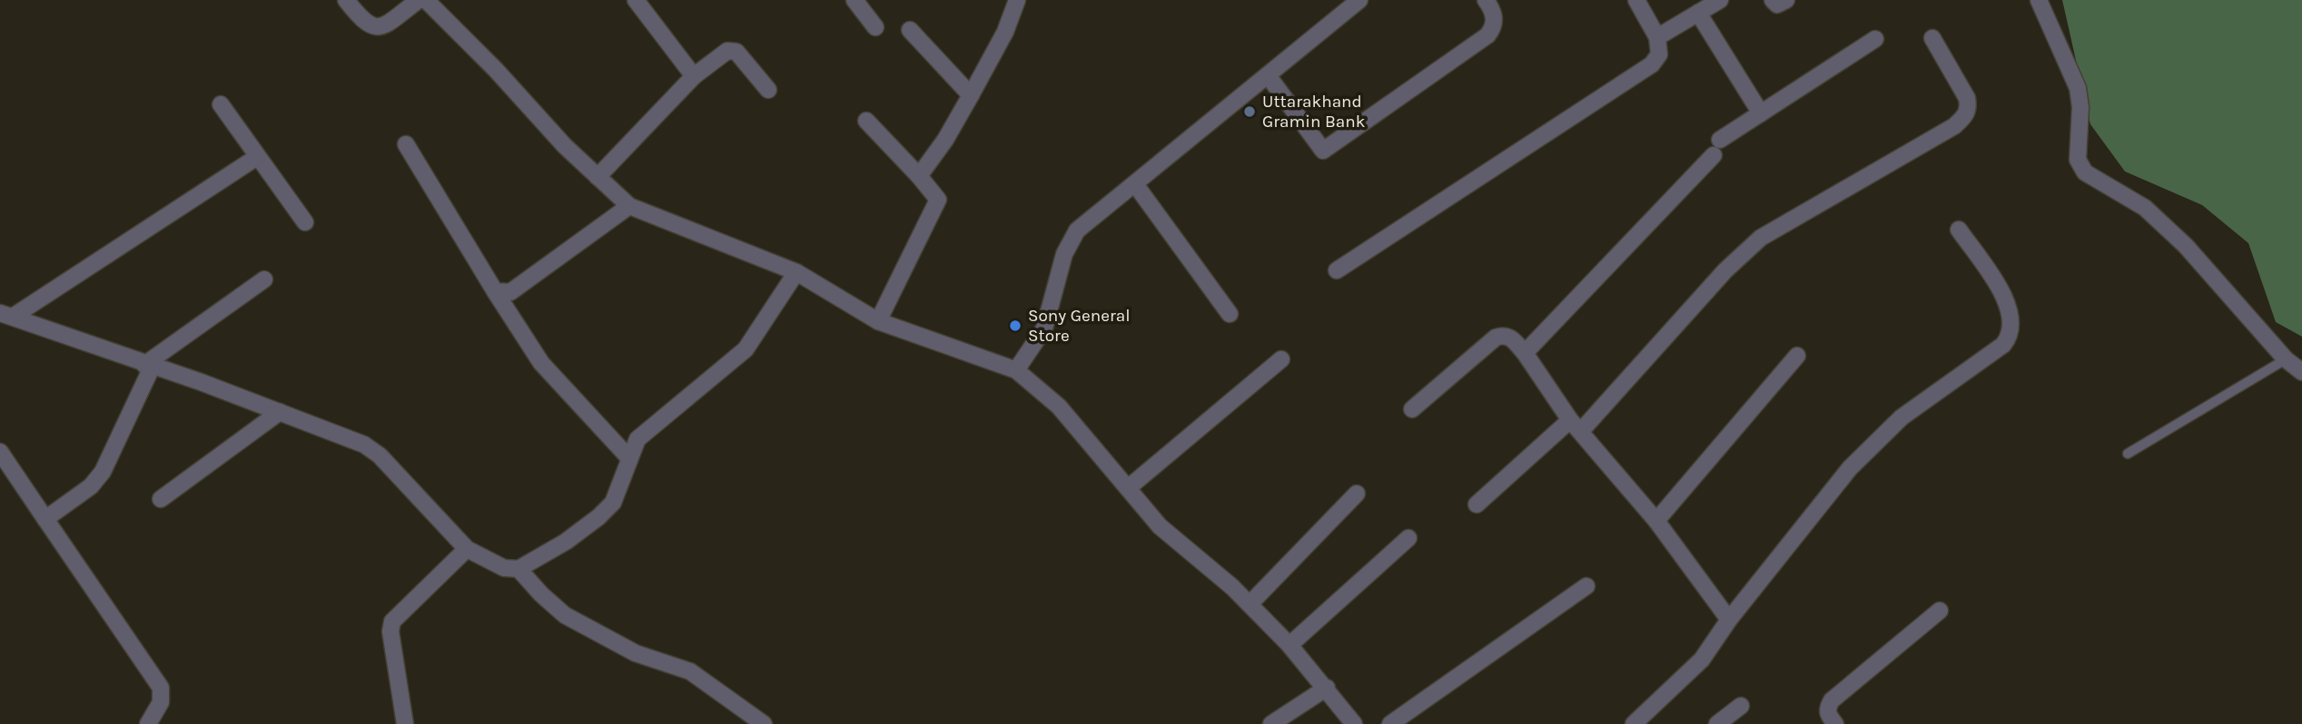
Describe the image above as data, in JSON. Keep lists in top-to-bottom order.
{
  "places": ["Uttarakhand Gramin Bank", "Sony General Store"]
}
